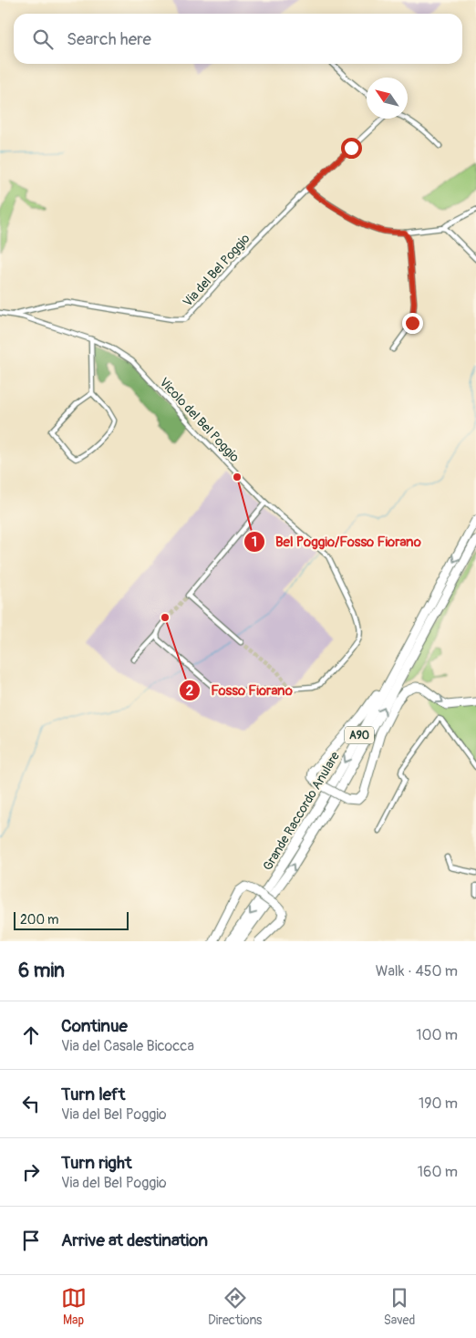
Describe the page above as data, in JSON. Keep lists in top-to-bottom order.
{
  "streets": {
    "highway": ["A90", "Grande Raccordo Anulare"],
    "street": ["Via del Bel Poggio", "Vicolo del Bel Poggio"]
  },
  "crossings": [
    ["Via del Bel Poggio", "Vicolo del Bel Poggio"]
  ],
  "places": ["Bel Poggio/Fosso Fiorano", "Fosso Fiorano"],
  "scale_bar": "200 m",
  "north": "top left",
  "page": {
    "search": "Search here",
    "scale": "200 m",
    "heading": ["6 min", "Walk · 450 m"],
    "list": [
      ["Continue", "Via del Casale Bicocca", "100 m"],
      ["Turn left", "Via del Bel Poggio", "190 m"],
      ["Turn right", "Via del Bel Poggio", "160 m"],
      "Arrive at destination"
    ],
    "nav": ["Map", "Directions", "Saved"]
  }
}
